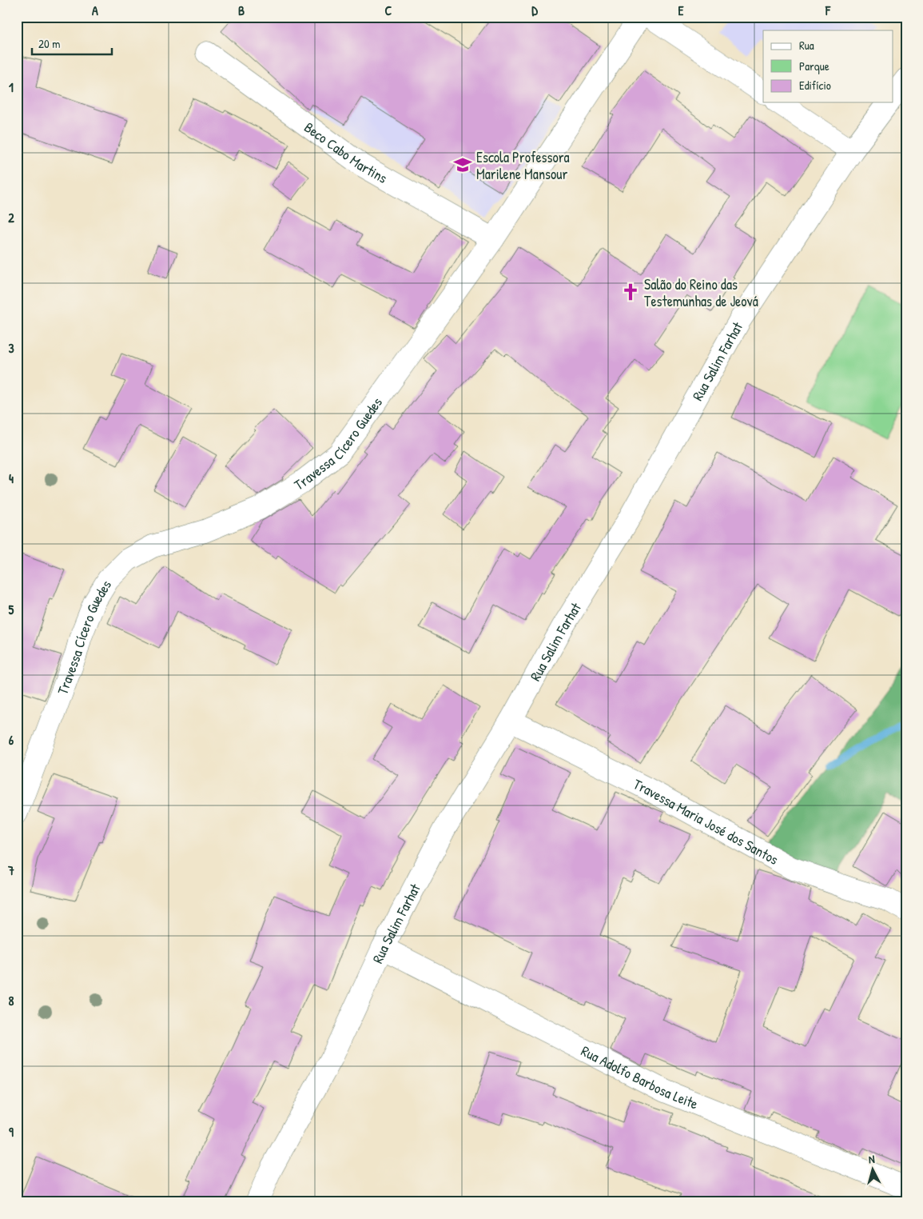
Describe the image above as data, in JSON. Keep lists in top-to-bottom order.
{
  "streets": {
    "street": [
      "Beco Cabo Martins",
      "Rua Salim Farhat",
      "Travessa Cícero Guedes",
      "Travessa Maria José dos Santos",
      "Rua Adolfo Barbosa Leite"
    ]
  },
  "crossings": [
    ["Beco Cabo Martins", "Travessa Cícero Guedes"],
    ["Rua Salim Farhat", "Travessa Maria José dos Santos"],
    ["Rua Salim Farhat", "Rua Adolfo Barbosa Leite"]
  ],
  "places": {
    "school or university": ["Escola Professora Marilene Mansour"],
    "church": ["Salão do Reino das Testemunhas de Jeová"]
  },
  "legend": ["Rua", "Parque", "Edifício"],
  "scale_bar": "20 m",
  "north": "top",
  "grid": {
    "columns": [
      "A",
      "B",
      "C",
      "D",
      "E",
      "F"
    ],
    "rows": [
      "1",
      "2",
      "3",
      "4",
      "5",
      "6",
      "7",
      "8",
      "9"
    ]
  }
}
